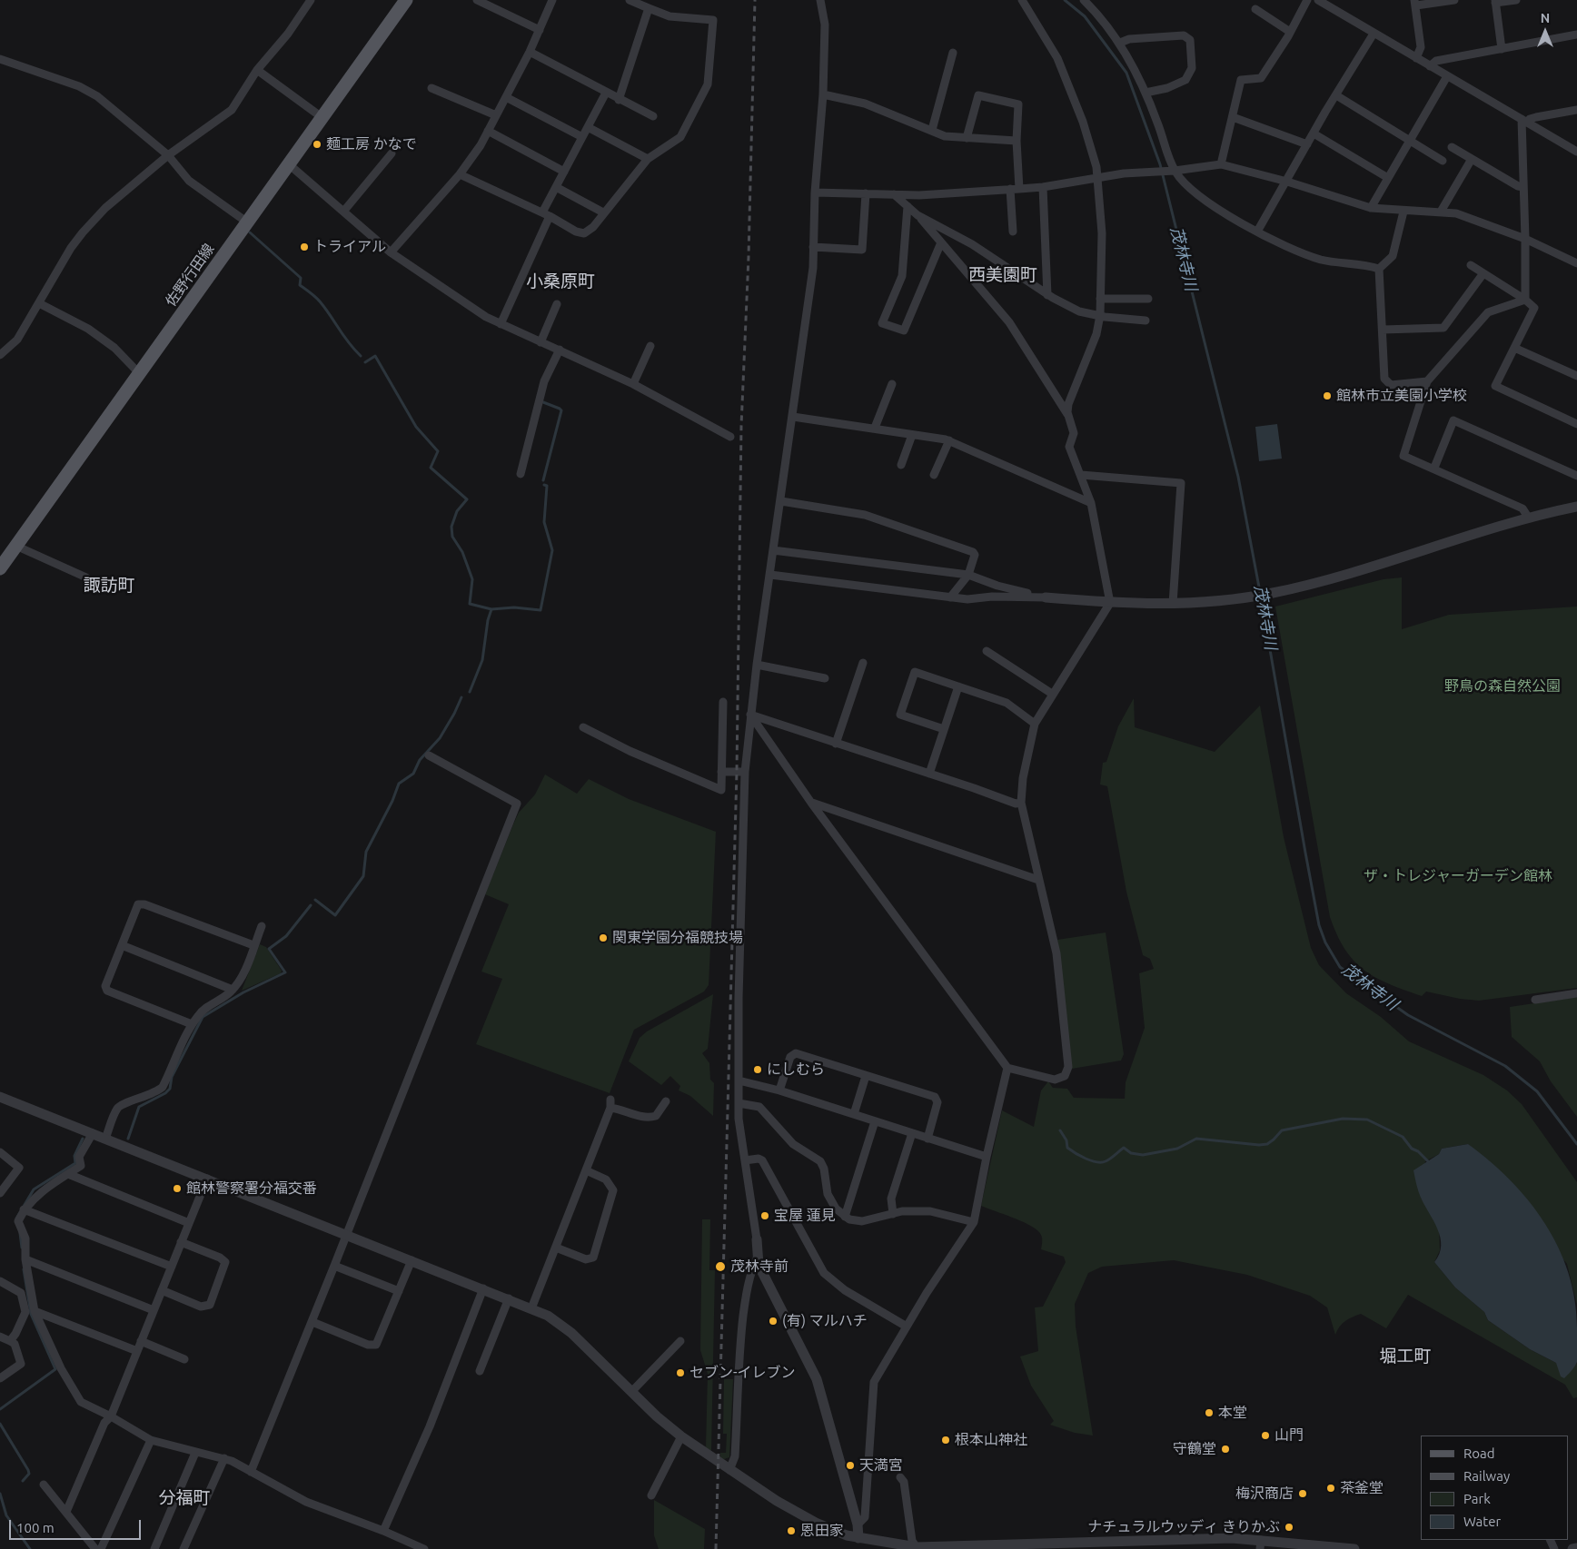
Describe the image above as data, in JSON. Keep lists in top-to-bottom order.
{
  "streets": {
    "main road": ["佐野行田線"]
  },
  "districts": [
    "西美園町",
    "小桑原町",
    "諏訪町",
    "堀工町",
    "分福町"
  ],
  "water": ["茂林寺川"],
  "parks": ["野鳥の森自然公園", "ザ・トレジャーガーデン館林"],
  "places": [
    "麺工房 かなで",
    "トライアル",
    "館林市立美園小学校",
    "関東学園分福競技場",
    "にしむら",
    "館林警察署分福交番",
    "宝屋 蓮見",
    "茂林寺前",
    "(有) マルハチ",
    "セブン-イレブン",
    "本堂",
    "山門",
    "根本山神社",
    "守鶴堂",
    "天満宮",
    "茶釜堂",
    "梅沢商店",
    "ナチュラルウッディ きりかぶ",
    "恩田家"
  ],
  "legend": [
    "Road",
    "Railway",
    "Park",
    "Water"
  ],
  "scale_bar": "100 m",
  "north": "top"
}
